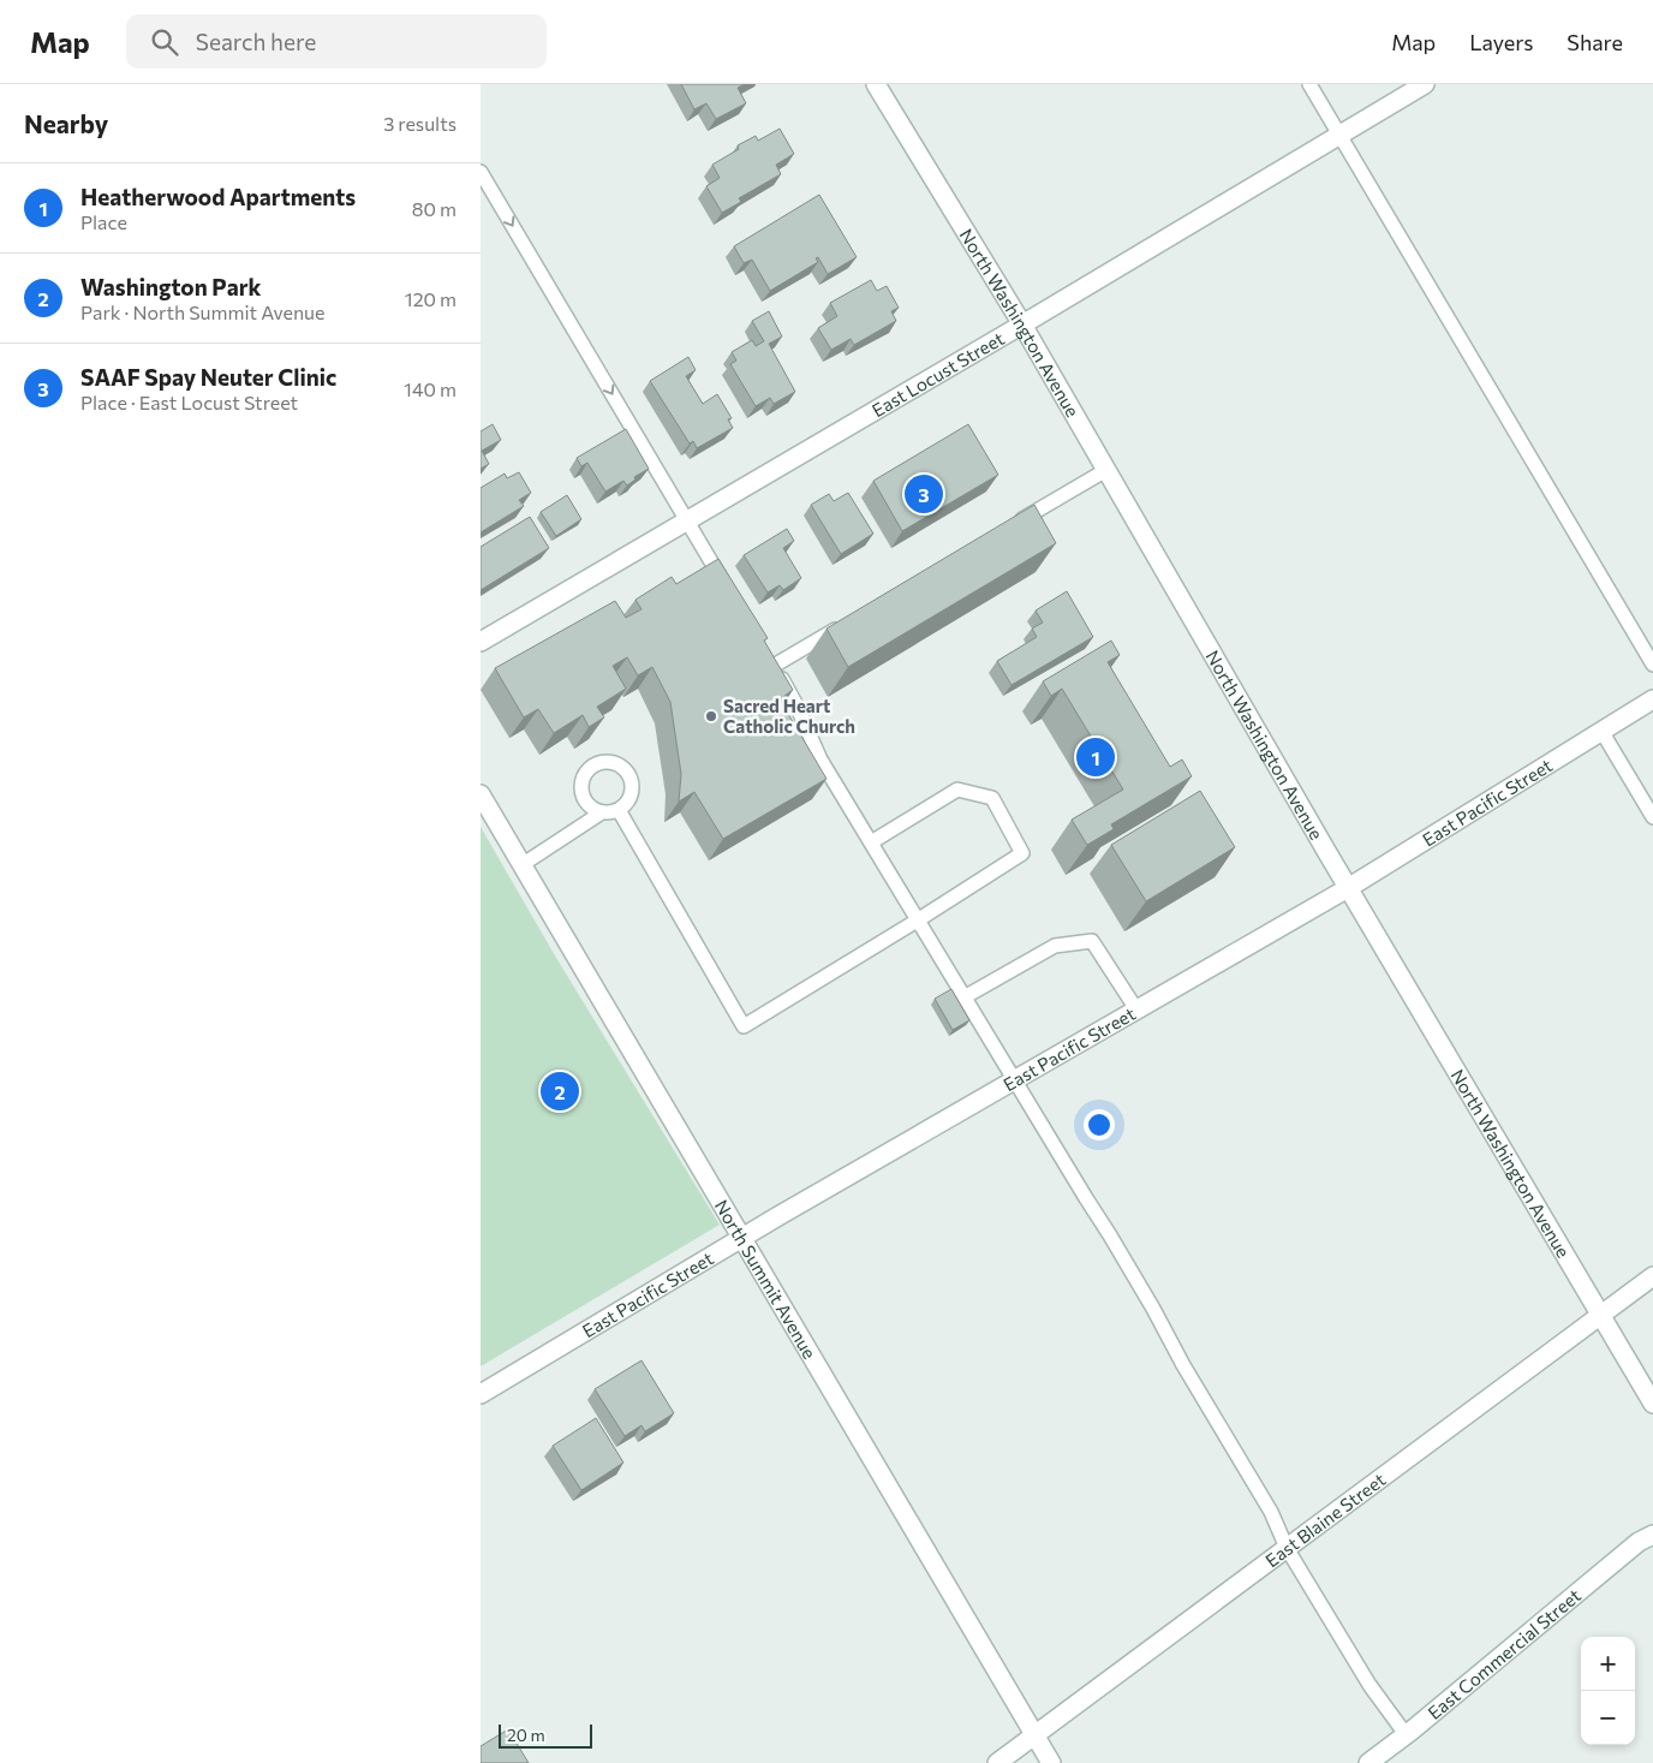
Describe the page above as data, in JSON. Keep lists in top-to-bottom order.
{
  "streets": {
    "street": [
      "North Washington Avenue",
      "East Locust Street",
      "East Pacific Street",
      "North Summit Avenue",
      "East Blaine Street",
      "East Commercial Street"
    ]
  },
  "crossings": [
    ["North Washington Avenue", "East Locust Street"],
    ["North Washington Avenue", "East Pacific Street"],
    ["North Washington Avenue", "East Blaine Street"],
    ["East Pacific Street", "North Summit Avenue"],
    ["North Summit Avenue", "East Blaine Street"]
  ],
  "places": ["Sacred Heart Catholic Church"],
  "scale_bar": "20 m",
  "page": {
    "header": "Map",
    "search": "Search here",
    "nav": ["Map", "Layers", "Share"],
    "heading": ["Nearby", "3 results"],
    "list": [
      {
        "mark": "1",
        "name": "Heatherwood Apartments",
        "note": "Place",
        "value": "80 m"
      },
      {
        "mark": "2",
        "name": "Washington Park",
        "note": "Park · North Summit Avenue",
        "value": "120 m"
      },
      {
        "mark": "3",
        "name": "SAAF Spay Neuter Clinic",
        "note": "Place · East Locust Street",
        "value": "140 m"
      }
    ],
    "pins": ["3", "1", "2"],
    "map_buttons": ["+", "−"],
    "scale": "20 m"
  }
}
